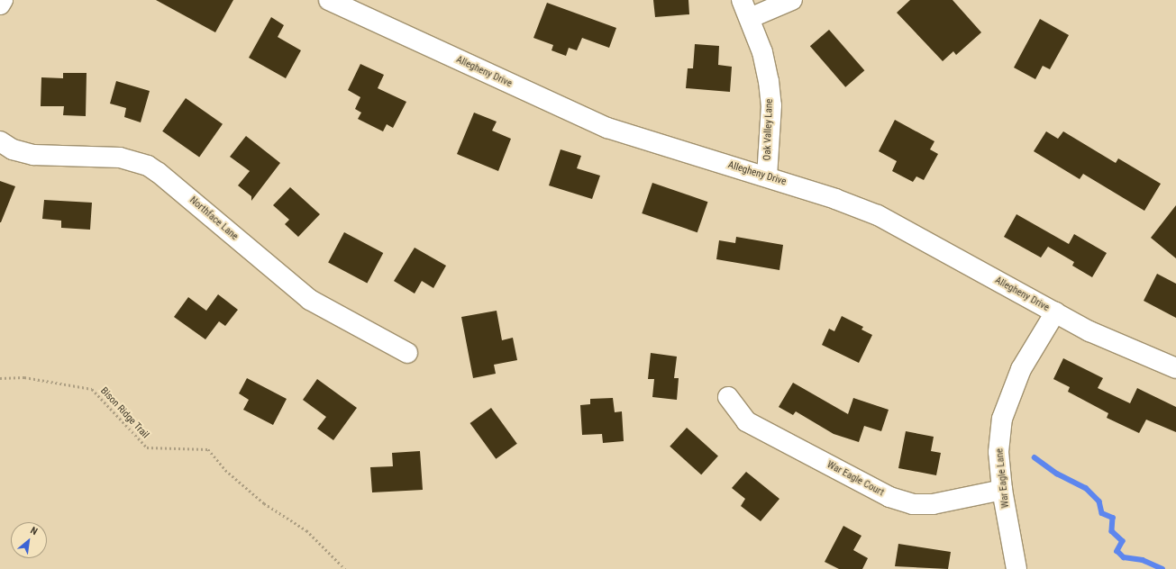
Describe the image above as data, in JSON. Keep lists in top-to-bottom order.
{
  "streets": {
    "street": [
      "Allegheny Drive",
      "Oak Valley Lane",
      "Northface Lane",
      "War Eagle Lane",
      "War Eagle Court"
    ],
    "path": ["Bison Ridge Trail"]
  },
  "crossings": [
    ["Allegheny Drive", "Oak Valley Lane"],
    ["Allegheny Drive", "War Eagle Lane"],
    ["War Eagle Lane", "War Eagle Court"]
  ],
  "north": "top right"
}
